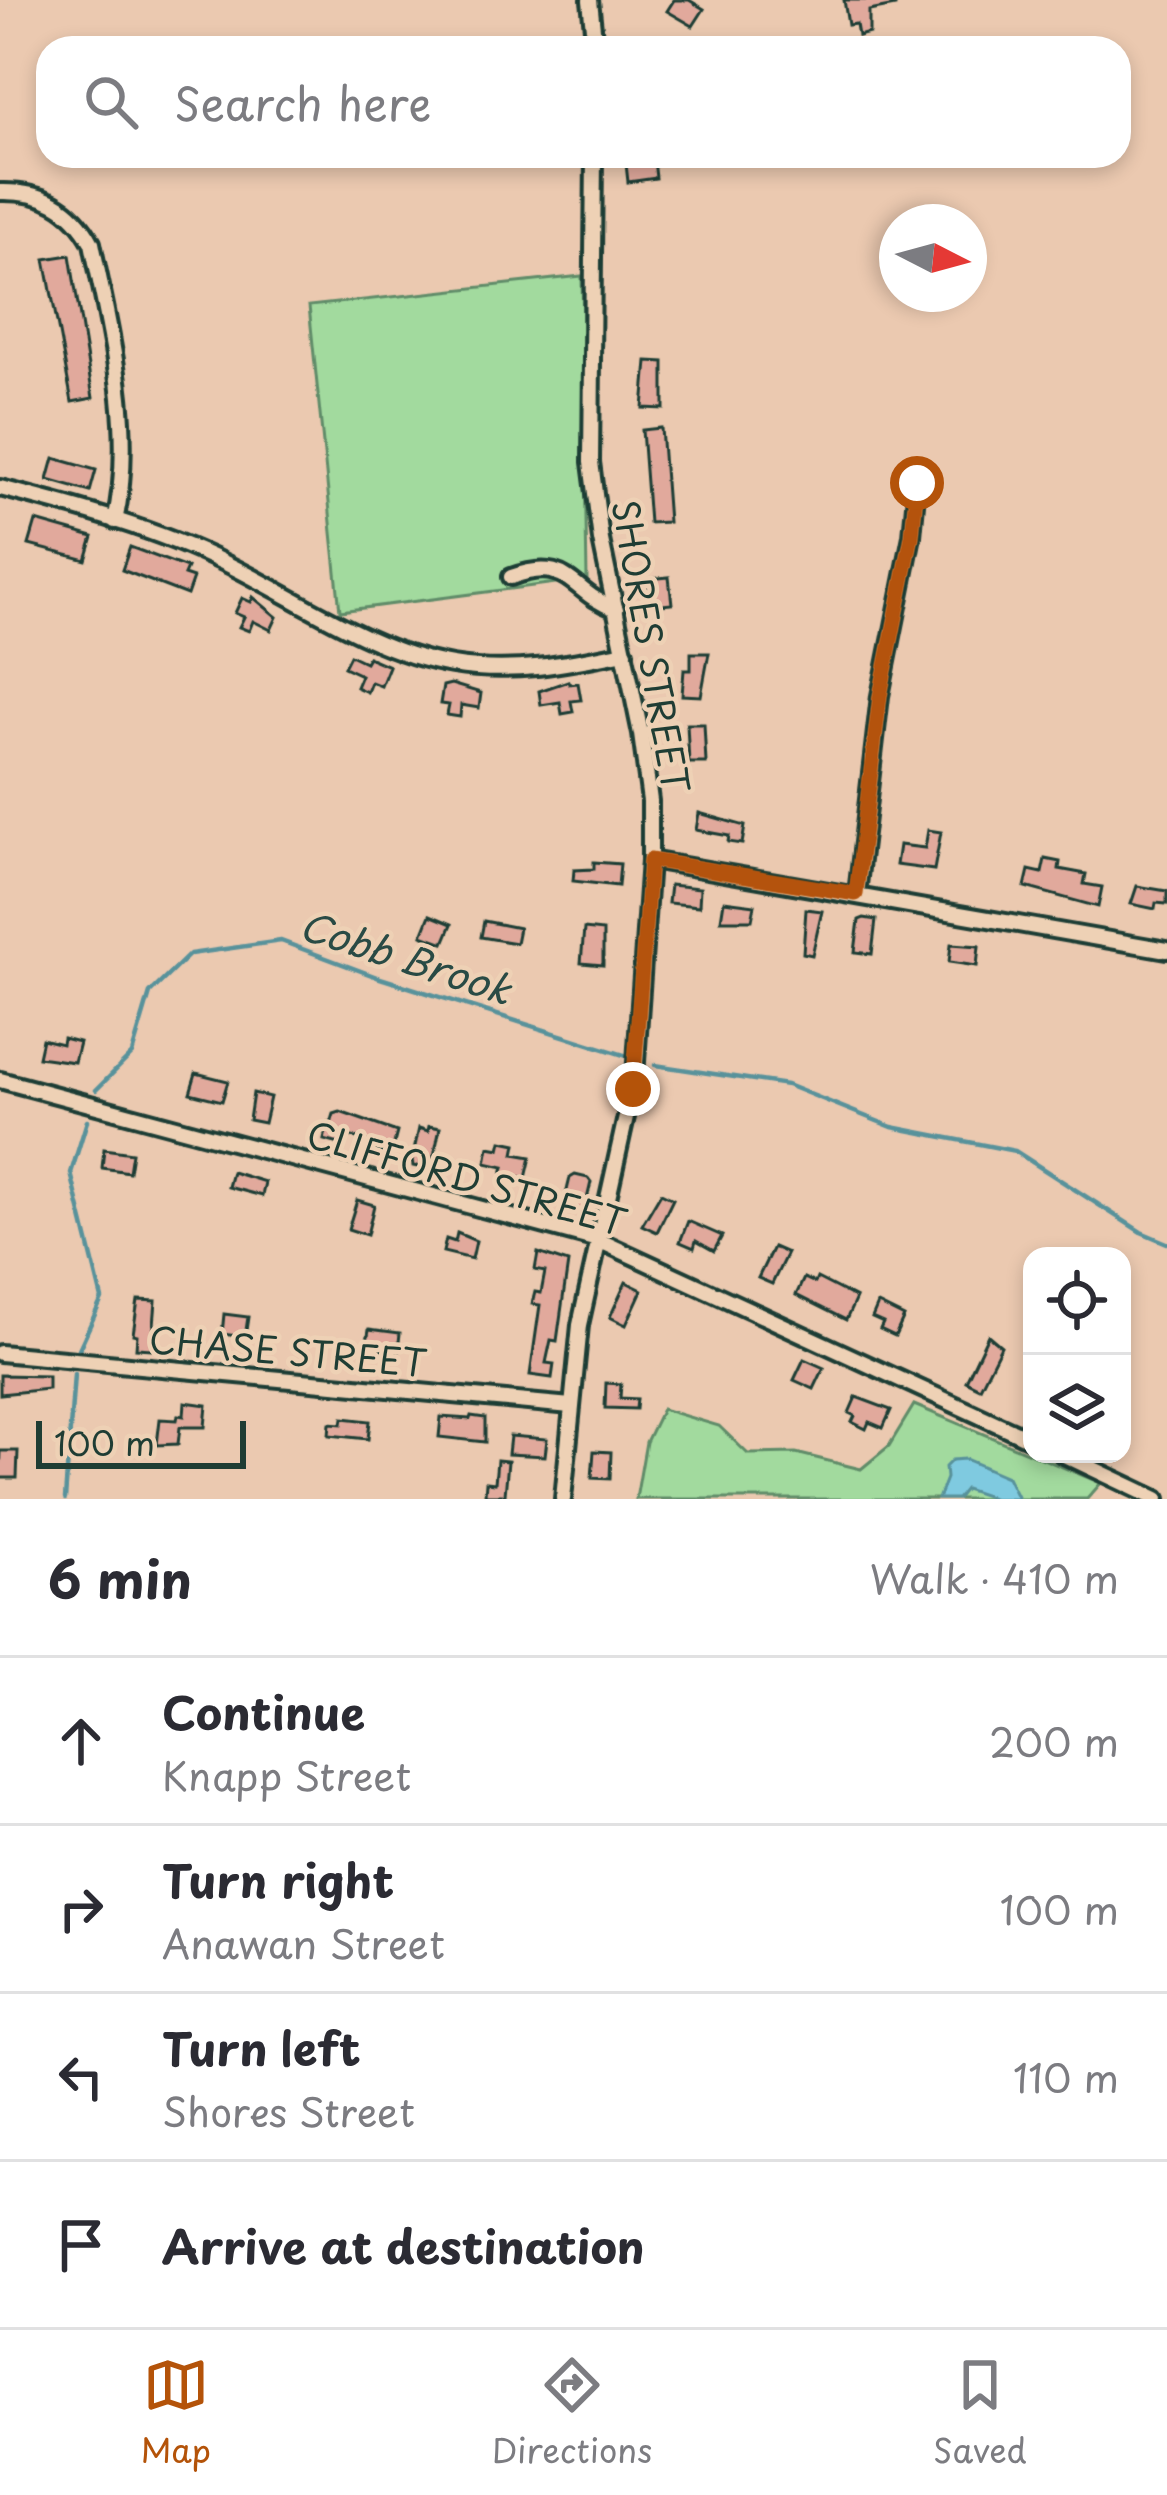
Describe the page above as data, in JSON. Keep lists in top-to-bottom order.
{
  "streets": {
    "street": ["SHORES STREET", "CLIFFORD STREET", "CHASE STREET"]
  },
  "crossings": [
    ["SHORES STREET", "CLIFFORD STREET"],
    ["SHORES STREET", "CHASE STREET"]
  ],
  "water": ["Cobb Brook"],
  "scale_bar": "100 m",
  "north": "right",
  "page": {
    "search": "Search here",
    "scale": "100 m",
    "heading": ["6 min", "Walk · 410 m"],
    "list": [
      ["Continue", "Knapp Street", "200 m"],
      ["Turn right", "Anawan Street", "100 m"],
      ["Turn left", "Shores Street", "110 m"],
      "Arrive at destination"
    ],
    "nav": ["Map", "Directions", "Saved"]
  }
}
